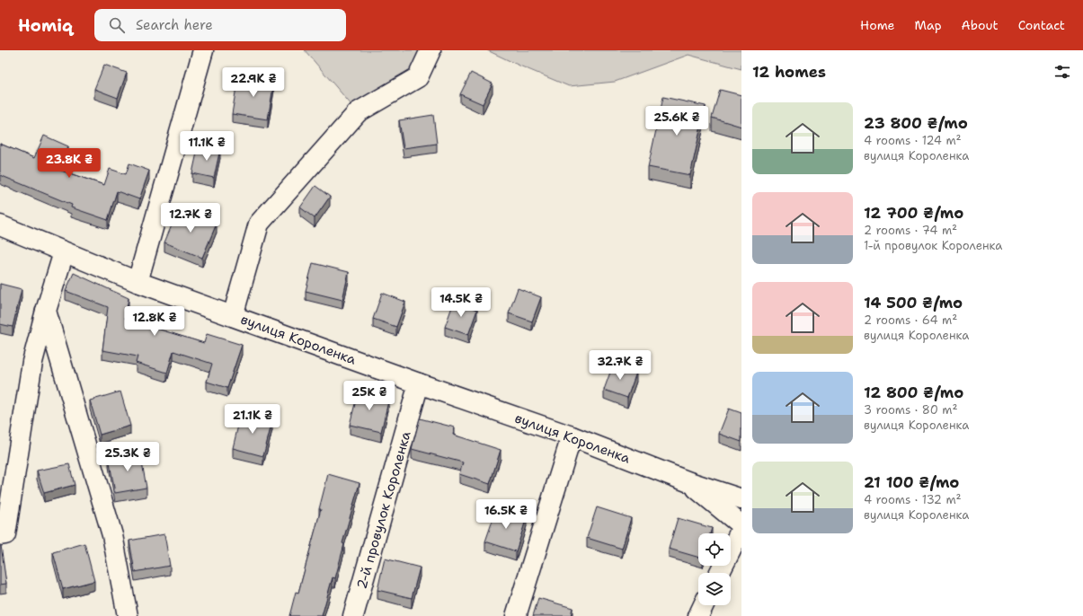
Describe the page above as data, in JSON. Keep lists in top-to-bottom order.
{
  "streets": {
    "street": ["вулиця Короленка", "2-й провулок Короленка"]
  },
  "crossings": [
    ["вулиця Короленка", "2-й провулок Короленка"]
  ],
  "page": {
    "header": "Homiq",
    "search": "Search here",
    "nav": [
      "Home",
      "Map",
      "About",
      "Contact"
    ],
    "heading": "12 homes",
    "price": [
      "22.9K ₴",
      "25.6K ₴",
      "11.1K ₴",
      "23.8K ₴",
      "12.7K ₴",
      "14.5K ₴",
      "12.8K ₴",
      "32.7K ₴",
      "25K ₴",
      "21.1K ₴",
      "25.3K ₴",
      "16.5K ₴"
    ],
    "list": [
      {
        "name": "23 800 ₴/mo",
        "note": "4 rooms · 124 m² · вулиця Короленка"
      },
      {
        "name": "12 700 ₴/mo",
        "note": "2 rooms · 74 m² · 1-й провулок Короленка"
      },
      {
        "name": "14 500 ₴/mo",
        "note": "2 rooms · 64 m² · вулиця Короленка"
      },
      {
        "name": "12 800 ₴/mo",
        "note": "3 rooms · 80 m² · вулиця Короленка"
      },
      {
        "name": "21 100 ₴/mo",
        "note": "4 rooms · 132 m² · вулиця Короленка"
      }
    ]
  }
}
